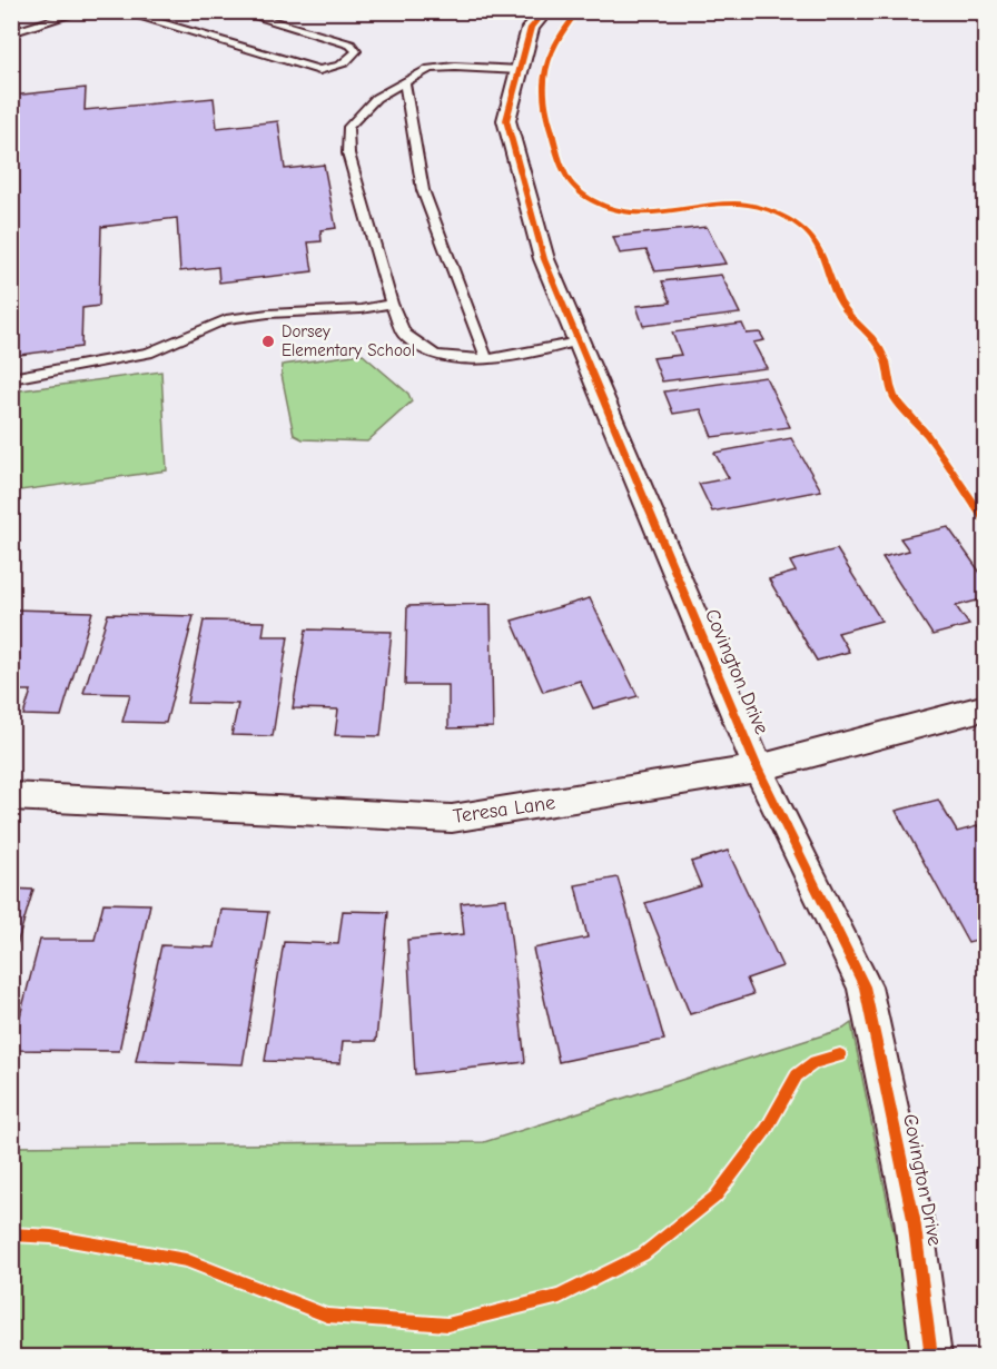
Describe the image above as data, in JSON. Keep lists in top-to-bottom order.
{
  "streets": {
    "street": ["Covington Drive", "Teresa Lane"]
  },
  "crossings": [
    ["Covington Drive", "Teresa Lane"]
  ],
  "places": ["Dorsey Elementary School"]
}
